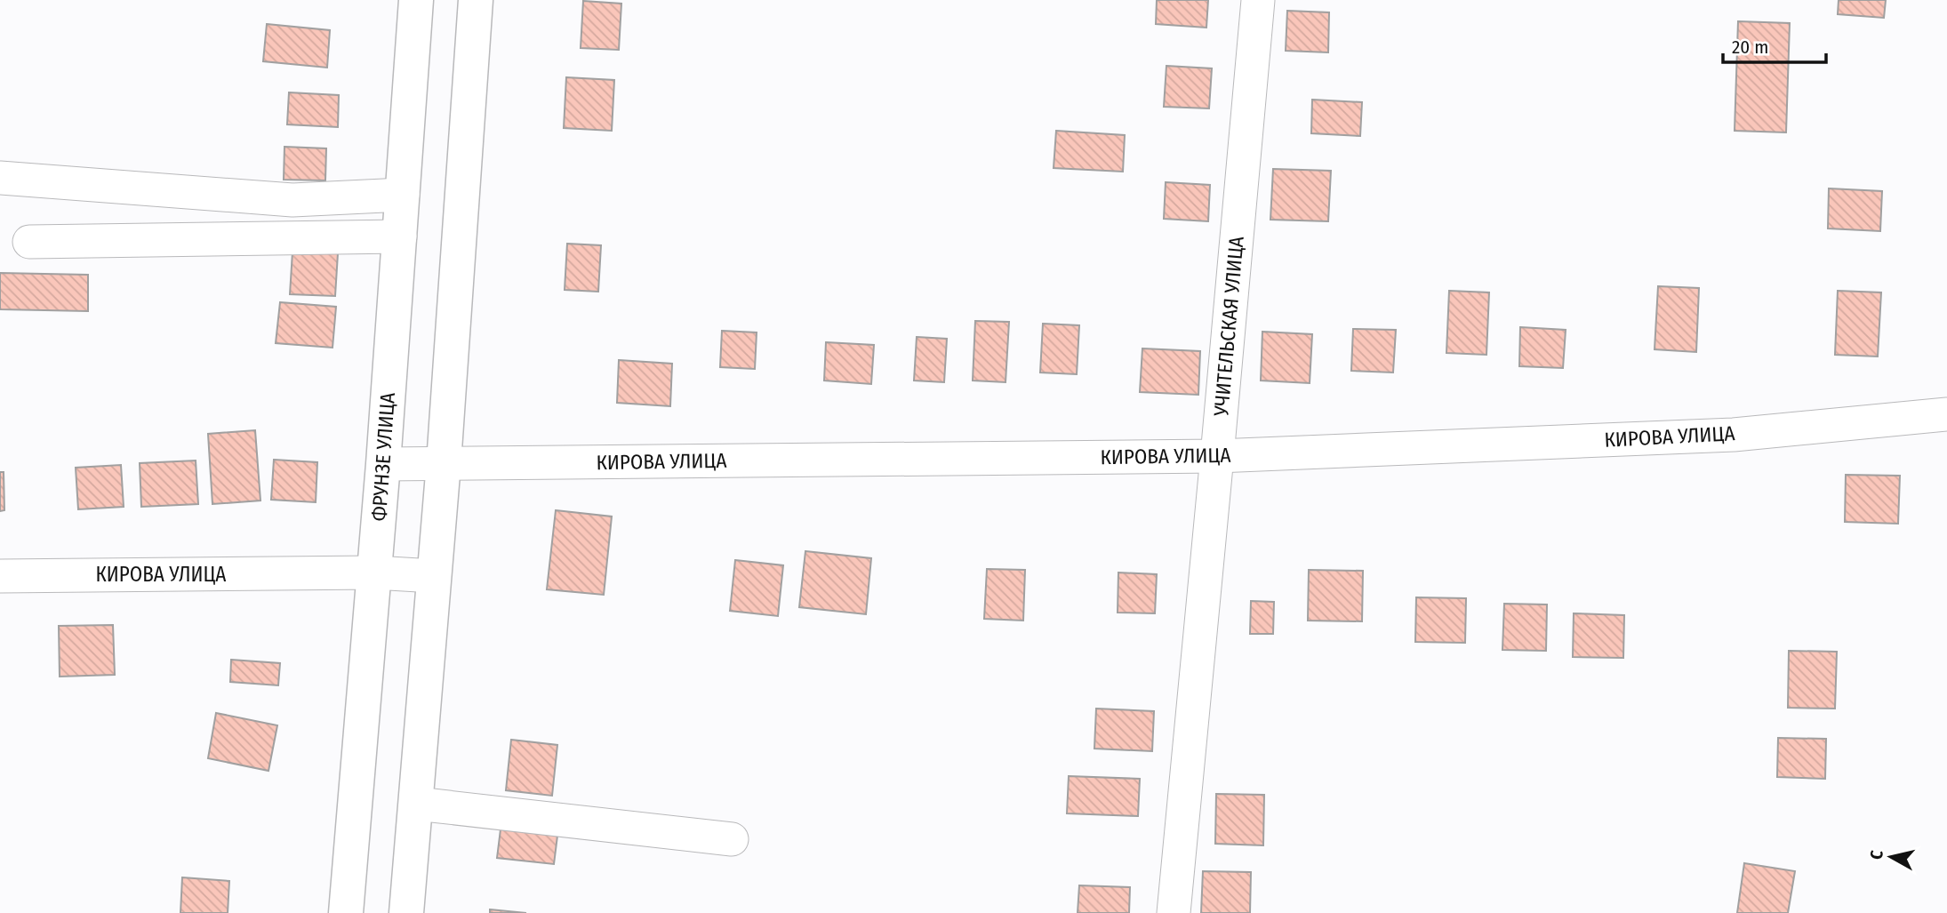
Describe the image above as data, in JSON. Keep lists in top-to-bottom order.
{
  "streets": {
    "main road": ["ФРУНЗЕ УЛИЦА"],
    "street": ["УЧИТЕЛЬСКАЯ УЛИЦА", "КИРОВА УЛИЦА"]
  },
  "crossings": [
    ["УЧИТЕЛЬСКАЯ УЛИЦА", "КИРОВА УЛИЦА"],
    ["КИРОВА УЛИЦА", "ФРУНЗЕ УЛИЦА"]
  ],
  "scale_bar": "20 m",
  "north": "left"
}
